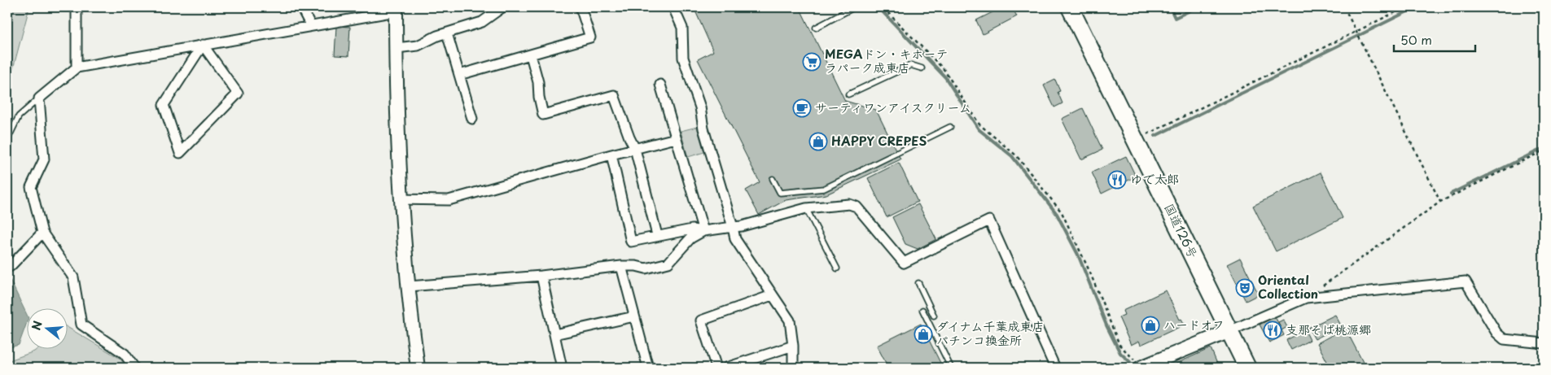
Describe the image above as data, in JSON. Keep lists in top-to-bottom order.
{
  "streets": {
    "highway": ["国道126号"]
  },
  "places": {
    "supermarket": ["MEGAドン・キホーテ ラパーク成東店"],
    "cafe": ["サーティワンアイスクリーム"],
    "shop": ["HAPPY CREPES", "ハードオフ", "ダイナム千葉成東店 パチンコ換金所"],
    "restaurant": ["ゆで太郎", "支那そば桃源郷"],
    "theatre": ["Oriental Collection"]
  },
  "scale_bar": "50 m",
  "north": "left"
}
